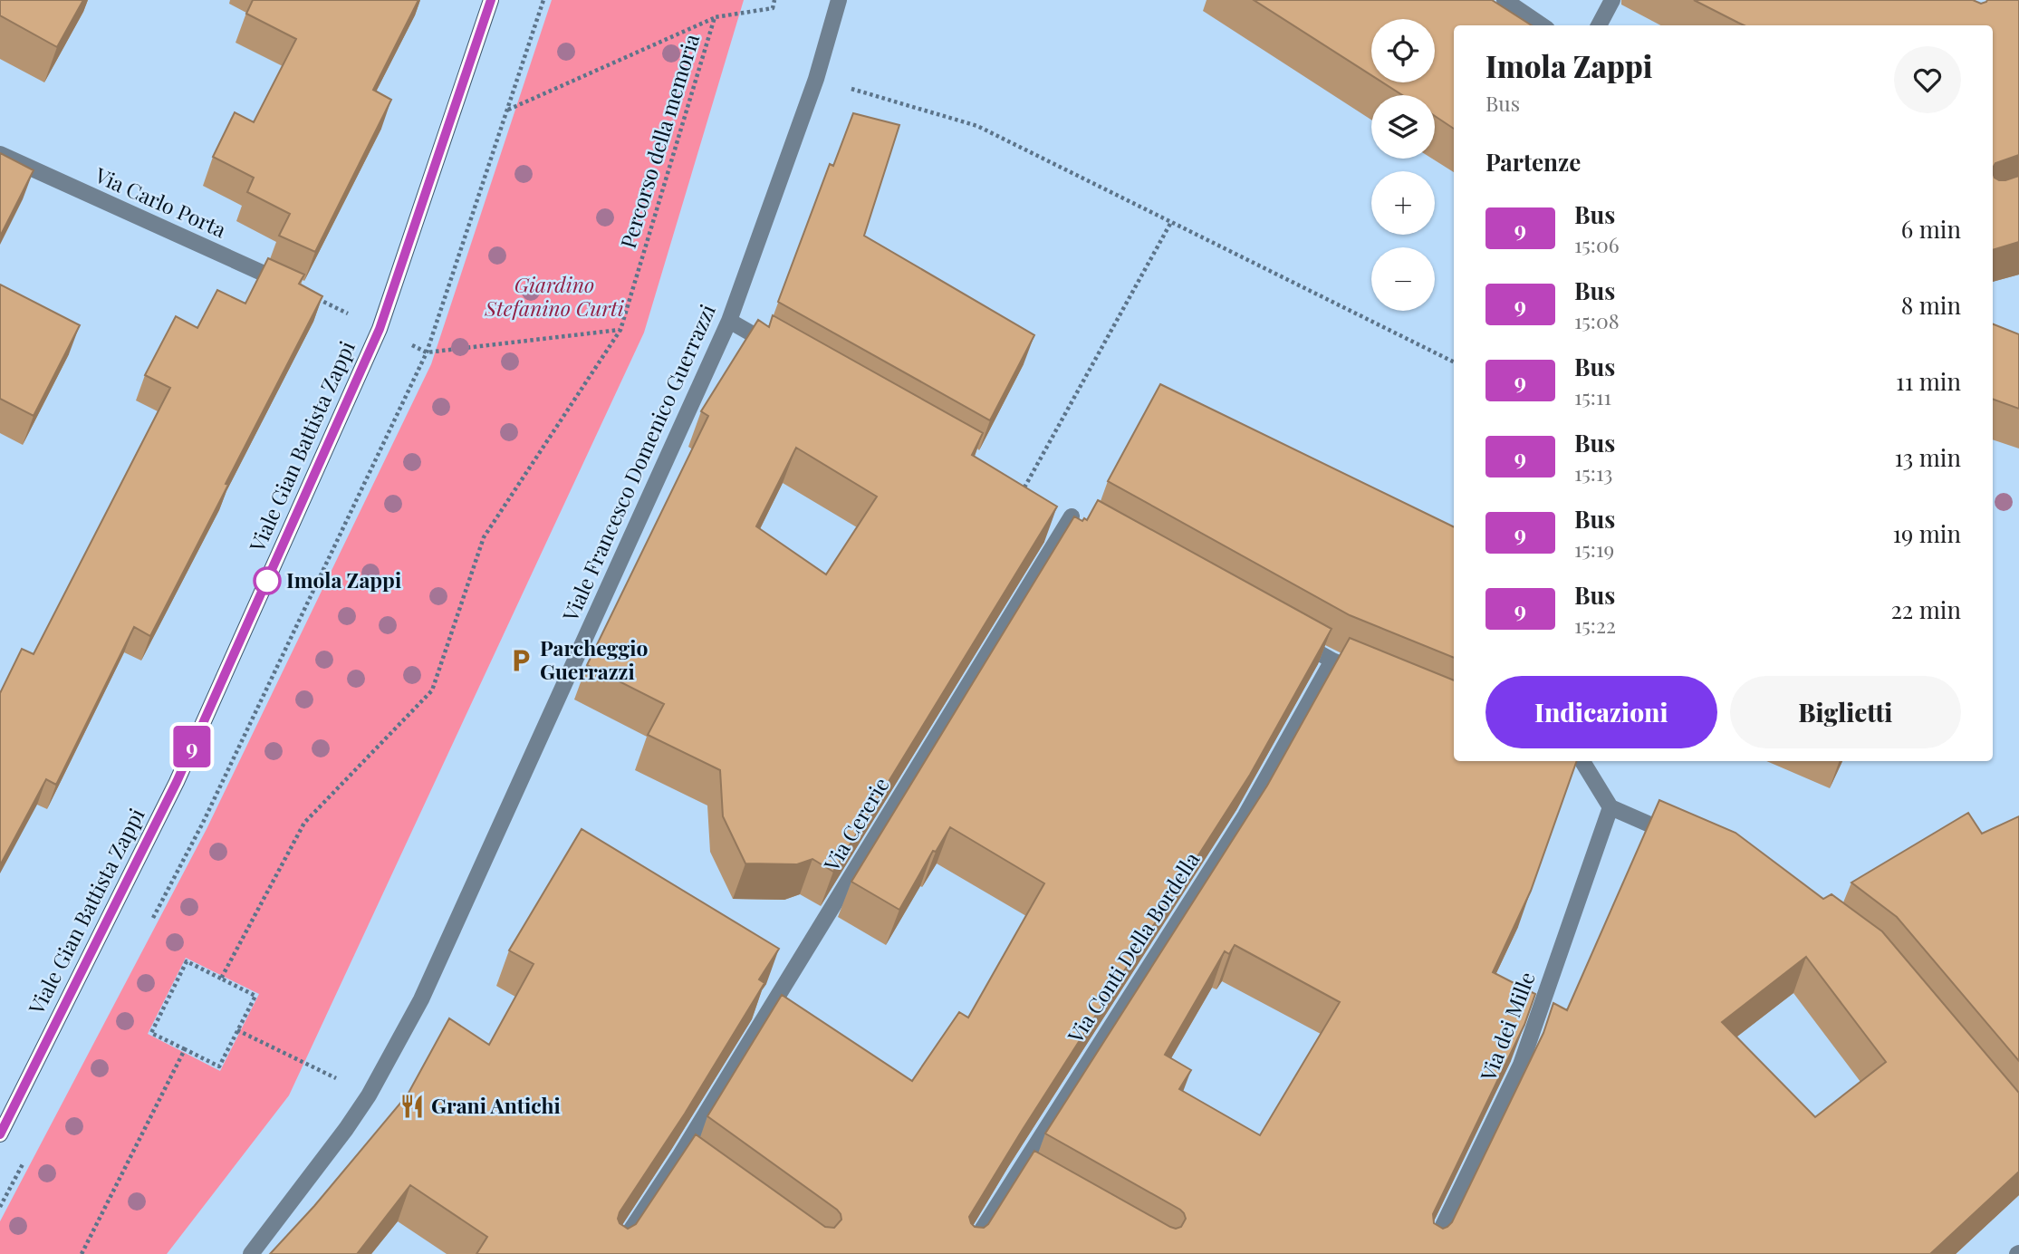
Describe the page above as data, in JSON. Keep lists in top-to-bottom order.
{
  "streets": {
    "street": [
      "Via Carlo Porta",
      "Viale Gian Battista Zappi",
      "Viale Francesco Domenico Guerrazzi",
      "Via Cererie",
      "Via Conti Della Bordella",
      "Via dei Mille"
    ],
    "path": ["Percorso della memoria"]
  },
  "parks": ["Giardino Stefanino Curti"],
  "places": {
    "other": ["Imola Zappi"],
    "parking": ["Parcheggio Guerrazzi"],
    "restaurant": ["Grani Antichi"]
  },
  "lines": ["bus line 9"],
  "page": {
    "on_map": "9",
    "map_buttons": ["+", "−"],
    "heading": [
      ["Imola Zappi", "Bus"],
      "Partenze"
    ],
    "list": [
      {
        "mark": "9",
        "name": "Bus",
        "note": "15:06",
        "value": "6 min"
      },
      {
        "mark": "9",
        "name": "Bus",
        "note": "15:08",
        "value": "8 min"
      },
      {
        "mark": "9",
        "name": "Bus",
        "note": "15:11",
        "value": "11 min"
      },
      {
        "mark": "9",
        "name": "Bus",
        "note": "15:13",
        "value": "13 min"
      },
      {
        "mark": "9",
        "name": "Bus",
        "note": "15:19",
        "value": "19 min"
      },
      {
        "mark": "9",
        "name": "Bus",
        "note": "15:22",
        "value": "22 min"
      }
    ],
    "buttons": ["Indicazioni", "Biglietti"]
  }
}
